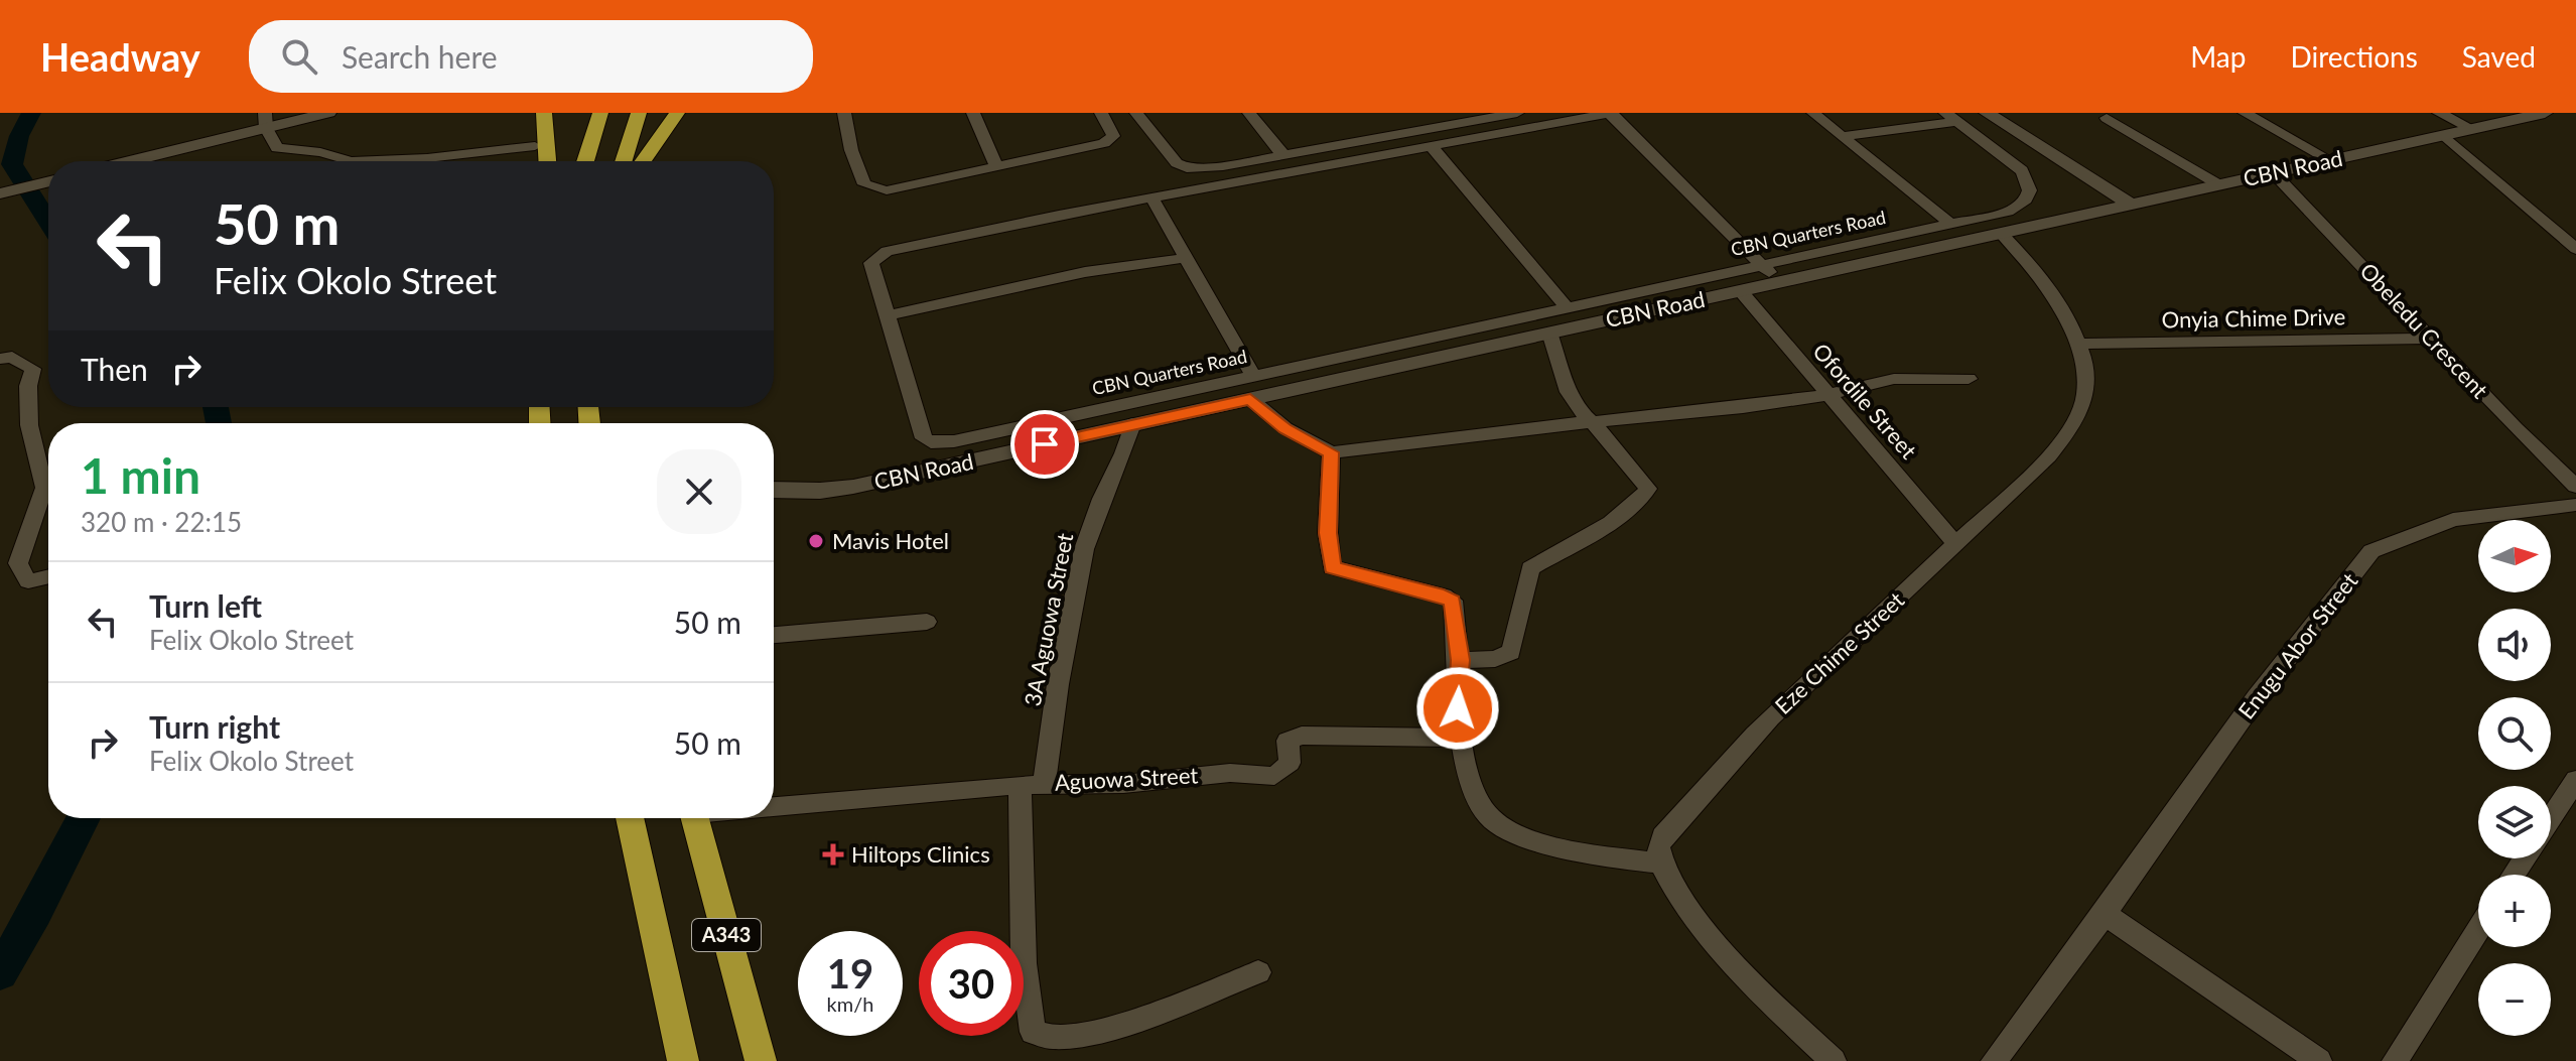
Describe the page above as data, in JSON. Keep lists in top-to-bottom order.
{
  "streets": {
    "highway": ["A343"],
    "main road": ["CBN Road"],
    "street": [
      "CBN Quarters Road",
      "Onyia Chime Drive",
      "Obeledu Crescent",
      "Ofordile Street",
      "3A Aguowa Street",
      "Enugu Abor Street",
      "Eze Chime Street",
      "Aguowa Street"
    ]
  },
  "crossings": [
    ["CBN Road", "Obeledu Crescent"],
    ["CBN Road", "Ofordile Street"],
    ["CBN Road", "3A Aguowa Street"],
    ["CBN Road", "Eze Chime Street"],
    ["Onyia Chime Drive", "Obeledu Crescent"],
    ["Onyia Chime Drive", "Eze Chime Street"],
    ["Ofordile Street", "Eze Chime Street"],
    ["3A Aguowa Street", "Aguowa Street"]
  ],
  "places": {
    "other": ["Mavis Hotel"],
    "health": ["Hiltops Clinics"]
  },
  "north": "right",
  "page": {
    "header": "Headway",
    "search": "Search here",
    "nav": ["Map", "Directions", "Saved"],
    "turn": ["50 m", "Felix Okolo Street"],
    "then": "Then",
    "heading": ["1 min", "320 m · 22:15"],
    "map_buttons": ["+", "−"],
    "list": [
      {
        "name": "Turn left",
        "note": "Felix Okolo Street",
        "value": "50 m"
      },
      {
        "name": "Turn right",
        "note": "Felix Okolo Street",
        "value": "50 m"
      }
    ],
    "speed": "19 km/h",
    "limit": "30"
  }
}
